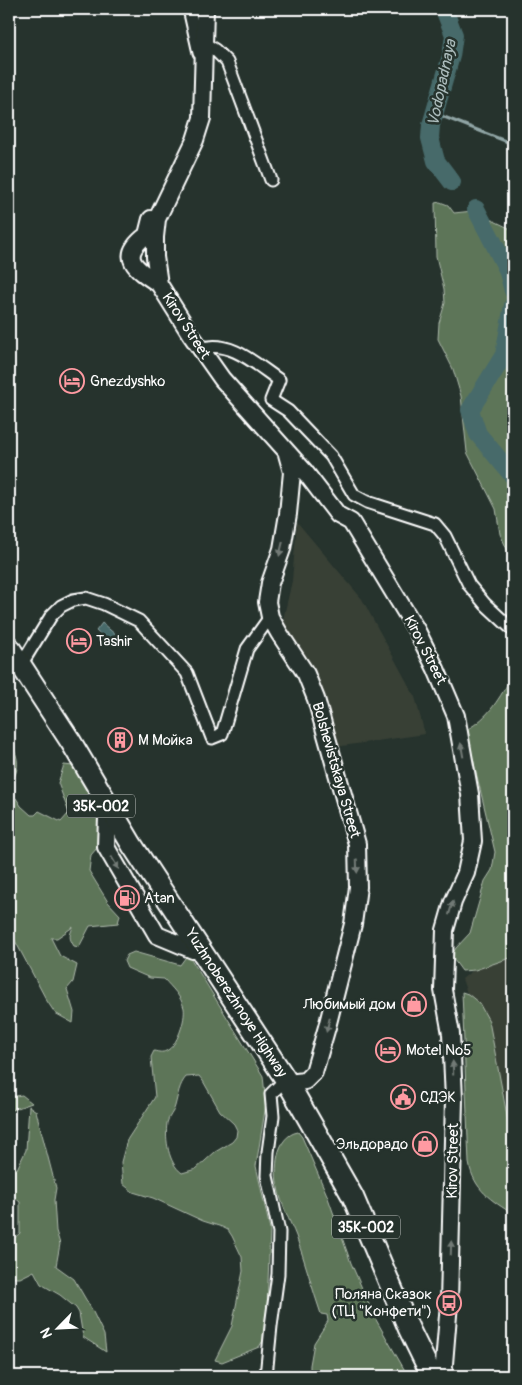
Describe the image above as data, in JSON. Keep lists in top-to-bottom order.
{
  "streets": {
    "highway": ["35К-002", "Yuzhnoberezhnoye Highway"],
    "main road": ["Kirov Street", "Bolshevistskaya Street"]
  },
  "crossings": [
    ["Kirov Street", "Bolshevistskaya Street"],
    ["Bolshevistskaya Street", "35К-002"],
    ["Bolshevistskaya Street", "Yuzhnoberezhnoye Highway"],
    ["35К-002", "Yuzhnoberezhnoye Highway"]
  ],
  "one_way": ["Kirov Street", "Bolshevistskaya Street"],
  "water": ["Vodopadnaya"],
  "places": {
    "hotel": ["Gnezdyshko", "Tashir", "Motel №5"],
    "building": ["М Мойка"],
    "fuel station": ["Atan"],
    "shop": ["Любимый дом", "Эльдорадо"],
    "public building": ["СДЭК"],
    "bus stop": ["Поляна Сказок (ТЦ \"Конфети\")"]
  },
  "north": "bottom left"
}
